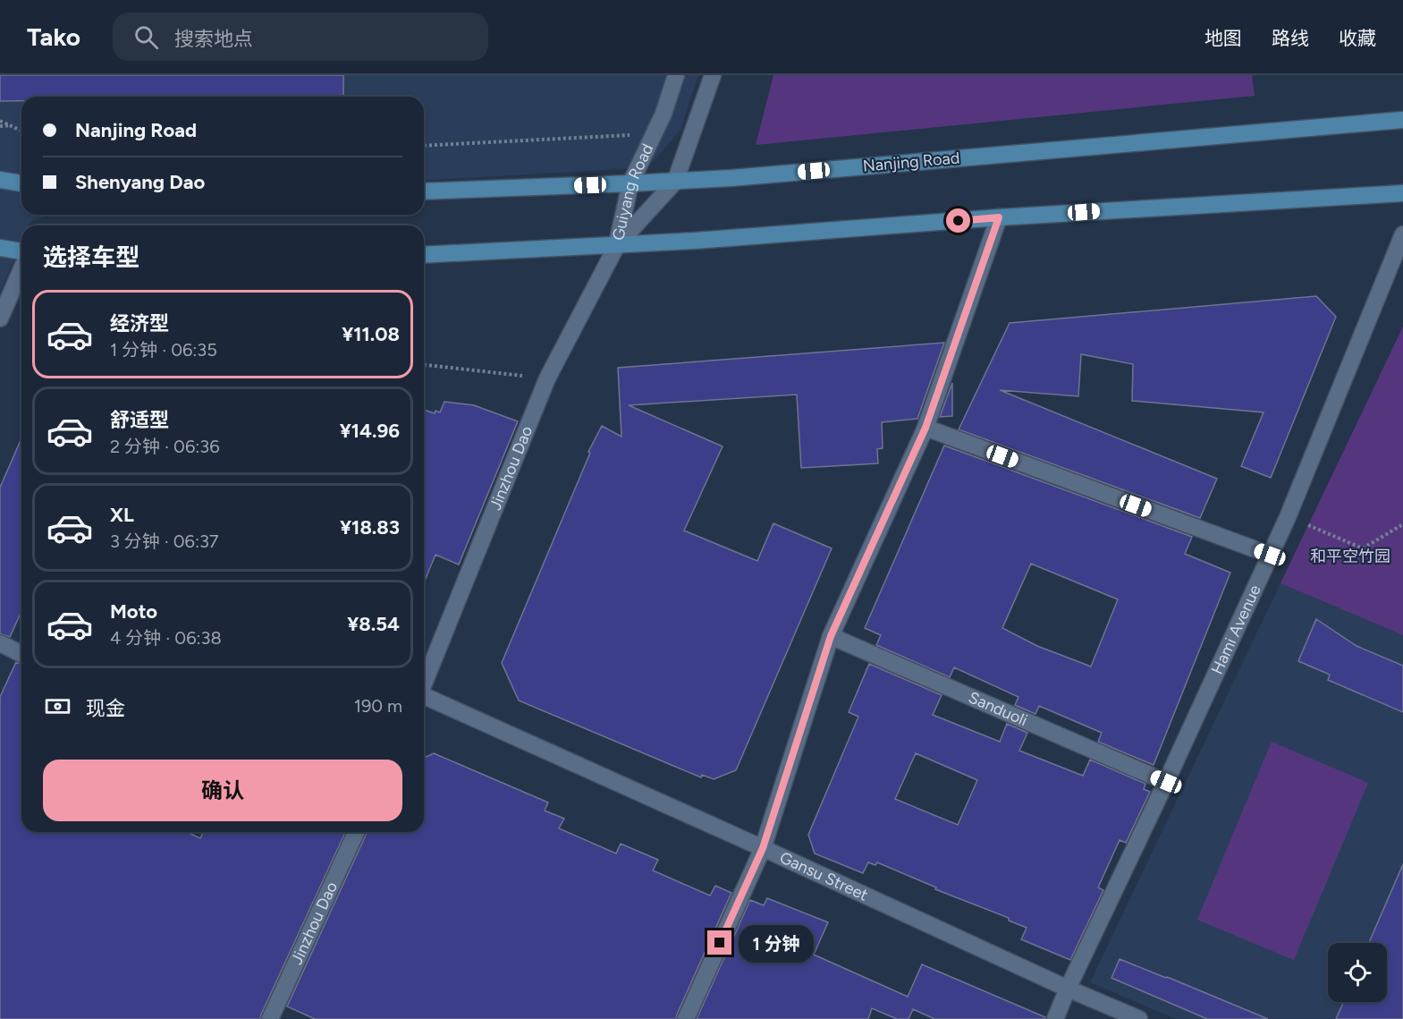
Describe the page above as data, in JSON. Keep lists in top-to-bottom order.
{
  "streets": {
    "main road": ["Nanjing Road"],
    "street": [
      "Guiyang Road",
      "Jinzhou Dao",
      "Hami Avenue",
      "Sanduoli",
      "Gansu Street"
    ]
  },
  "crossings": [
    ["Nanjing Road", "Guiyang Road"],
    ["Guiyang Road", "Jinzhou Dao"],
    ["Hami Avenue", "Sanduoli"],
    ["Hami Avenue", "Gansu Street"]
  ],
  "parks": ["和平空竹园"],
  "page": {
    "header": "Tako",
    "search": "搜索地点",
    "nav": ["地图", "路线", "收藏"],
    "banner": ["Nanjing Road", "Shenyang Dao"],
    "heading": "选择车型",
    "list": [
      {
        "name": "经济型",
        "note": "1 分钟 · 06:35",
        "value": "¥11.08"
      },
      {
        "name": "舒适型",
        "note": "2 分钟 · 06:36",
        "value": "¥14.96"
      },
      {
        "name": "XL",
        "note": "3 分钟 · 06:37",
        "value": "¥18.83"
      },
      {
        "name": "Moto",
        "note": "4 分钟 · 06:38",
        "value": "¥8.54"
      }
    ],
    "pay": ["现金", "190 m"],
    "buttons": "确认",
    "bubble": "1 分钟"
  }
}
